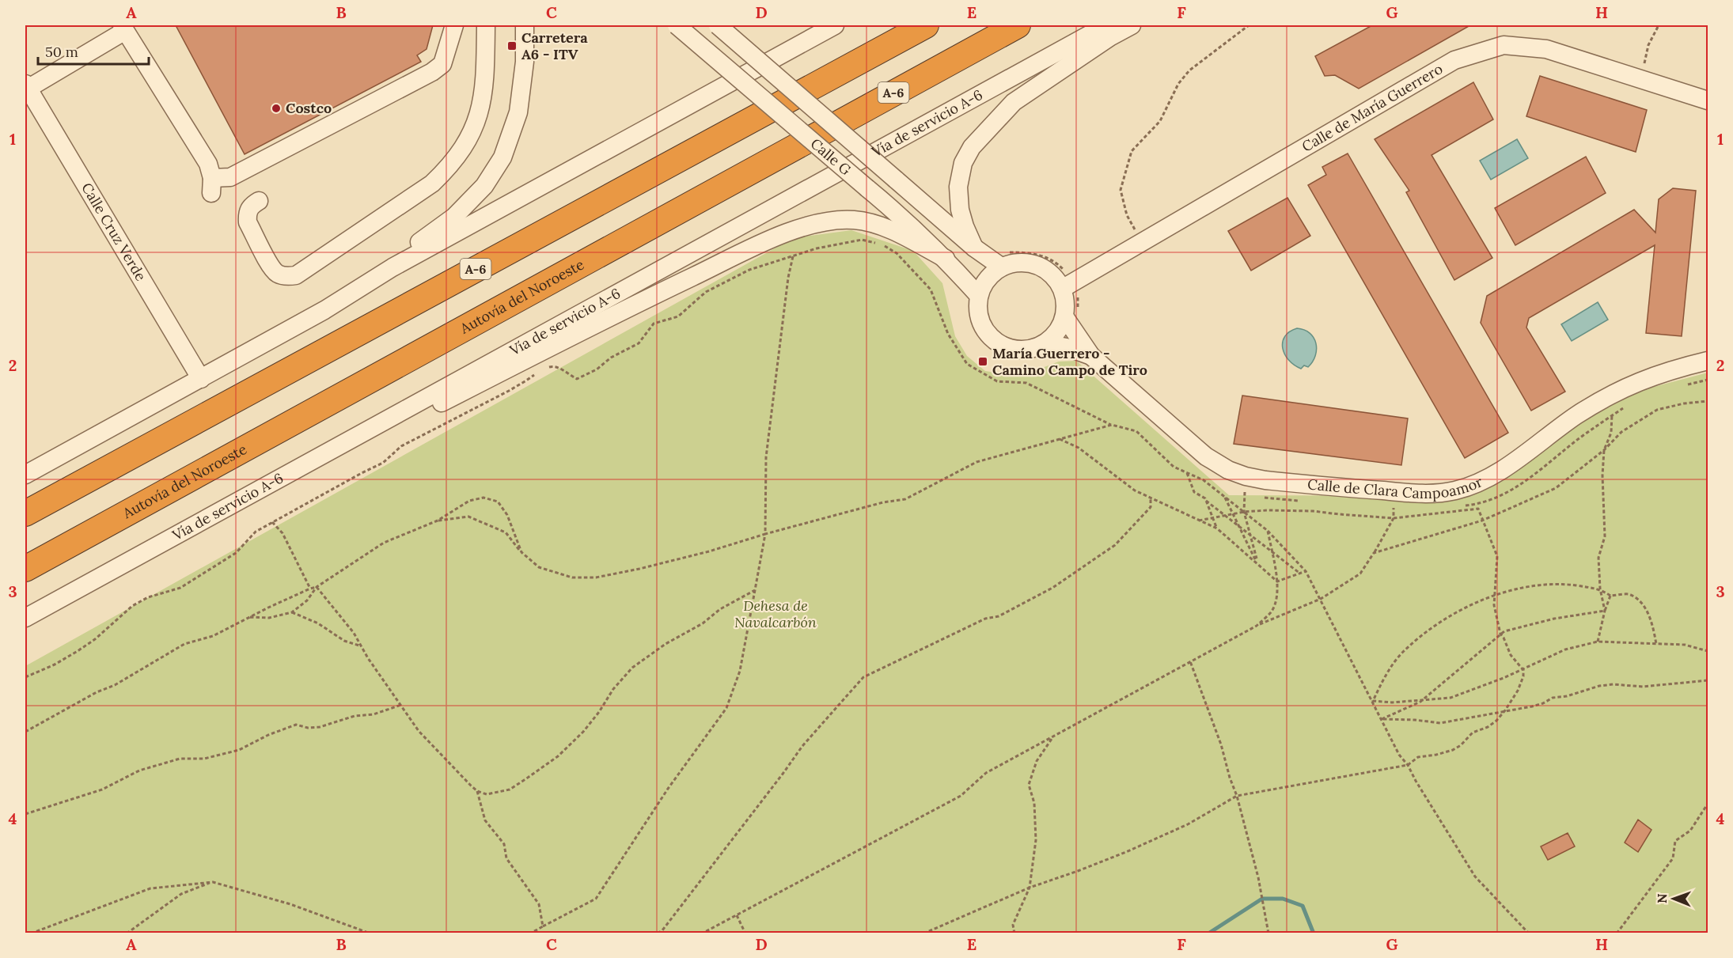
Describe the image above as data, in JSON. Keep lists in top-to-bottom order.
{
  "streets": {
    "highway": ["A-6", "Autovía del Noroeste"],
    "street": [
      "Calle de María Guerrero",
      "Vía de servicio A-6",
      "Calle G",
      "Calle Cruz Verde",
      "Calle de Clara Campoamor"
    ]
  },
  "crossings": [
    ["Calle de María Guerrero", "Calle G"],
    ["Calle de María Guerrero", "Calle de Clara Campoamor"],
    ["Calle G", "Calle de Clara Campoamor"]
  ],
  "parks": ["Dehesa de Navalcarbón"],
  "places": {
    "transit": ["Carretera A6 - ITV", "María Guerrero - Camino Campo de Tiro"],
    "other": ["Costco"]
  },
  "scale_bar": "50 m",
  "north": "left",
  "grid": {
    "columns": [
      "A",
      "B",
      "C",
      "D",
      "E",
      "F",
      "G",
      "H"
    ],
    "rows": [
      "1",
      "2",
      "3",
      "4"
    ]
  }
}
